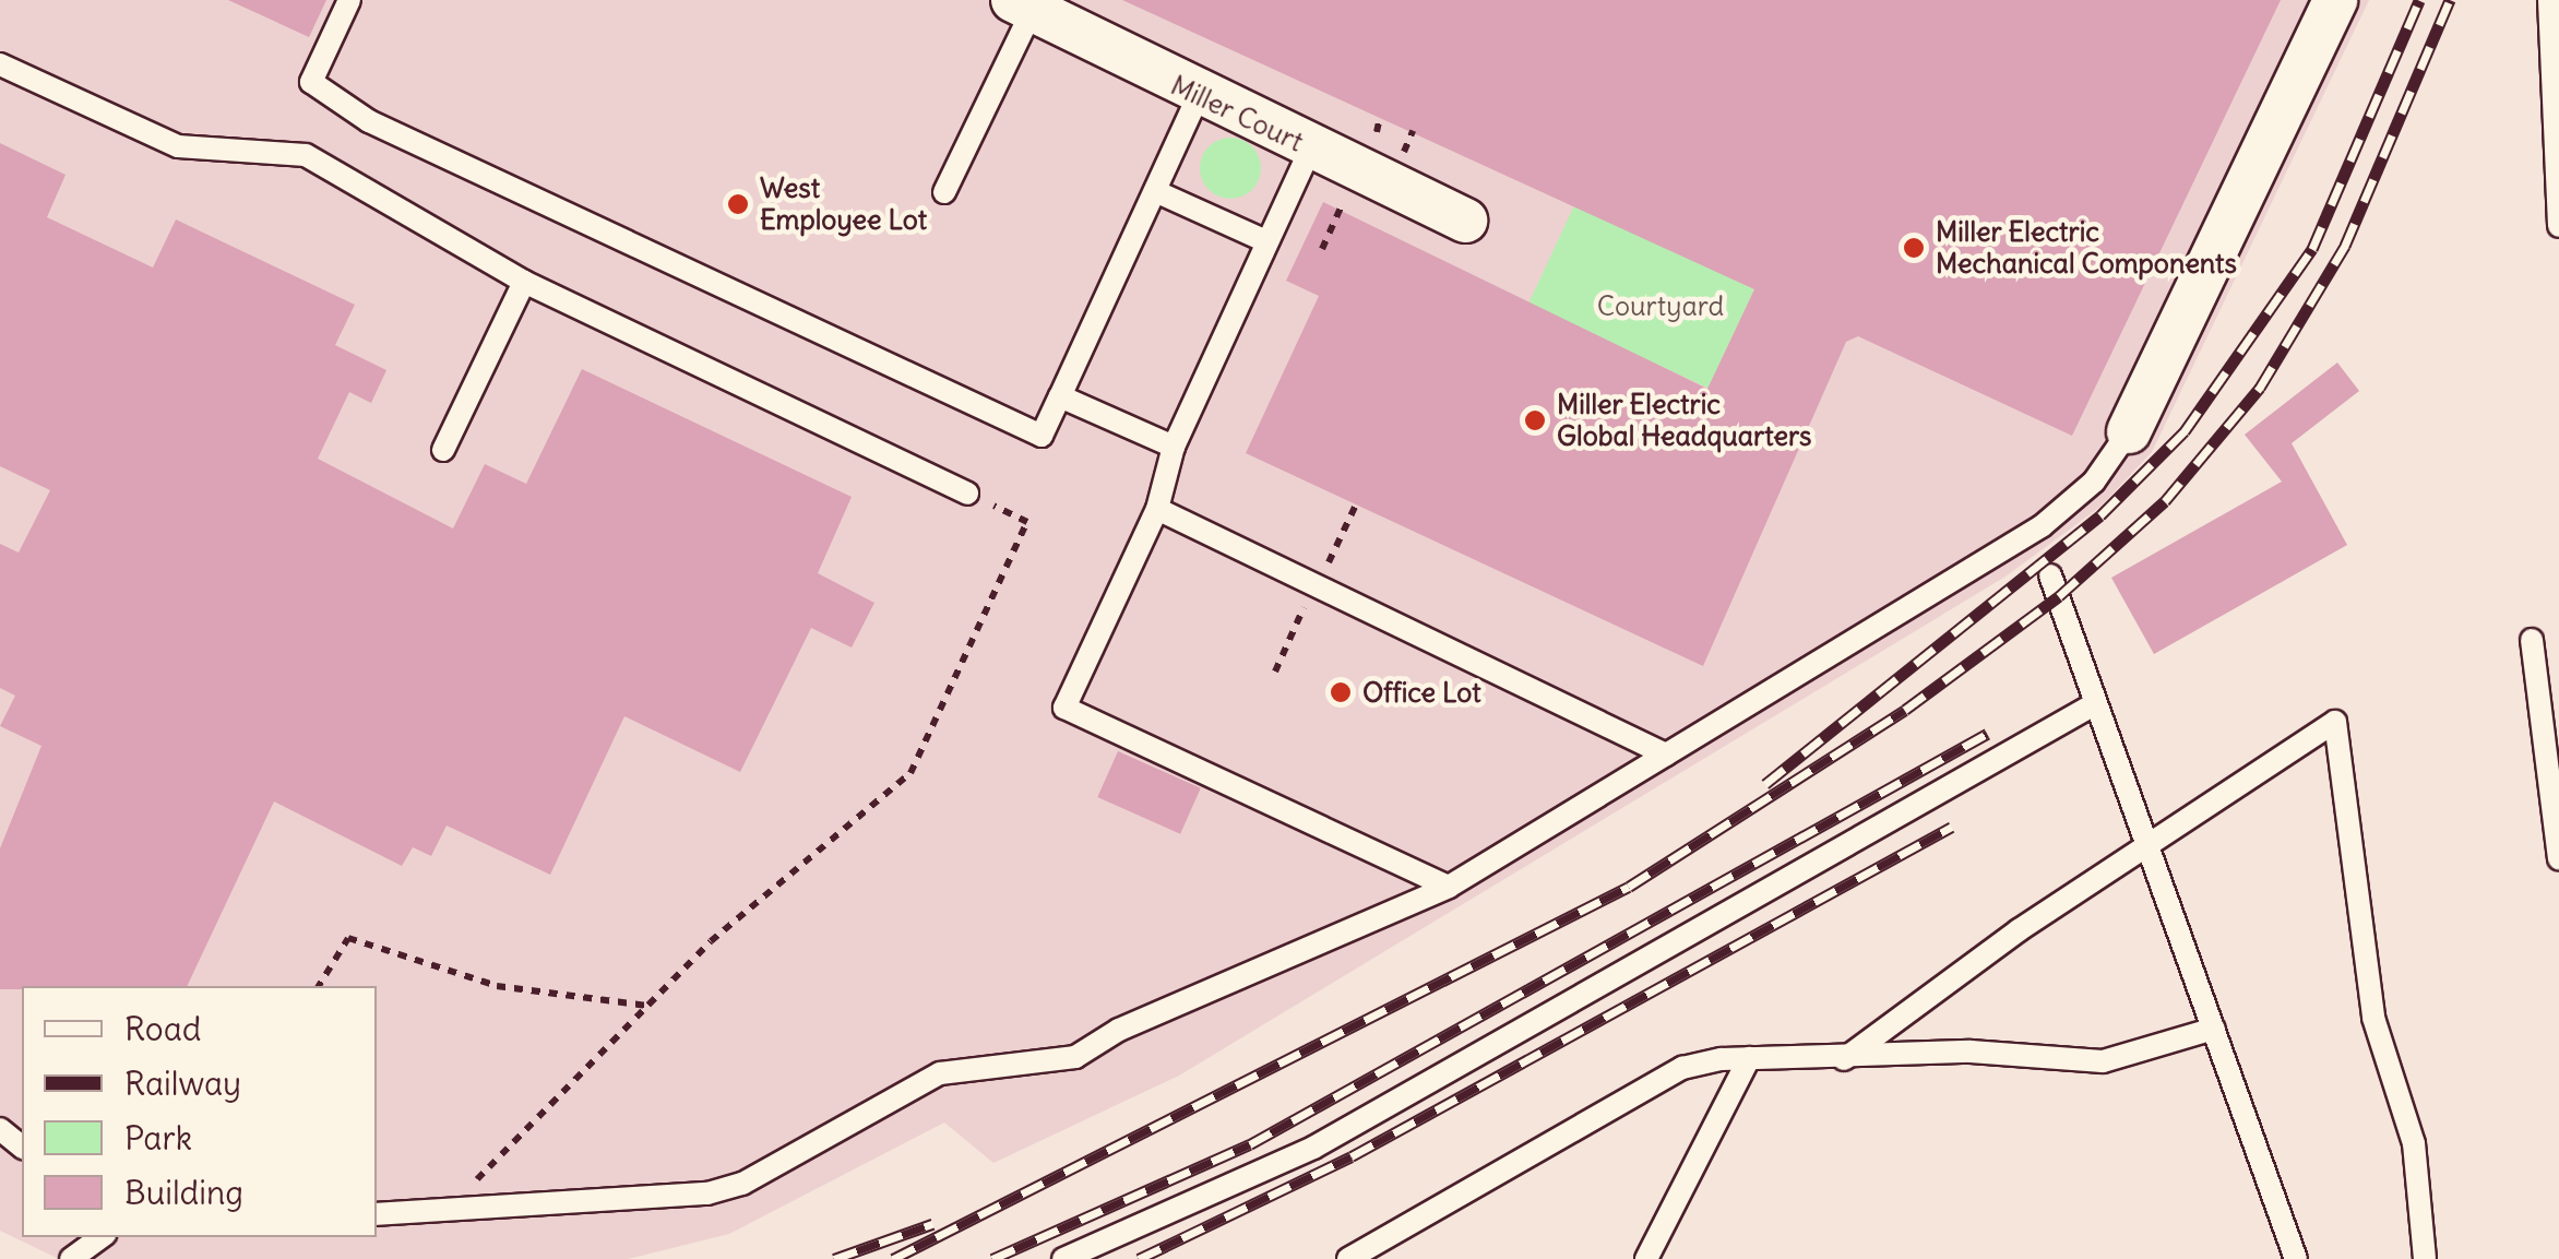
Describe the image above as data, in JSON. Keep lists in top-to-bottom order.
{
  "streets": {
    "street": ["Miller Court"]
  },
  "parks": ["Courtyard"],
  "places": [
    "West Employee Lot",
    "Miller Electric Mechanical Components",
    "Miller Electric Global Headquarters",
    "Office Lot"
  ],
  "legend": [
    "Road",
    "Railway",
    "Park",
    "Building"
  ]
}
